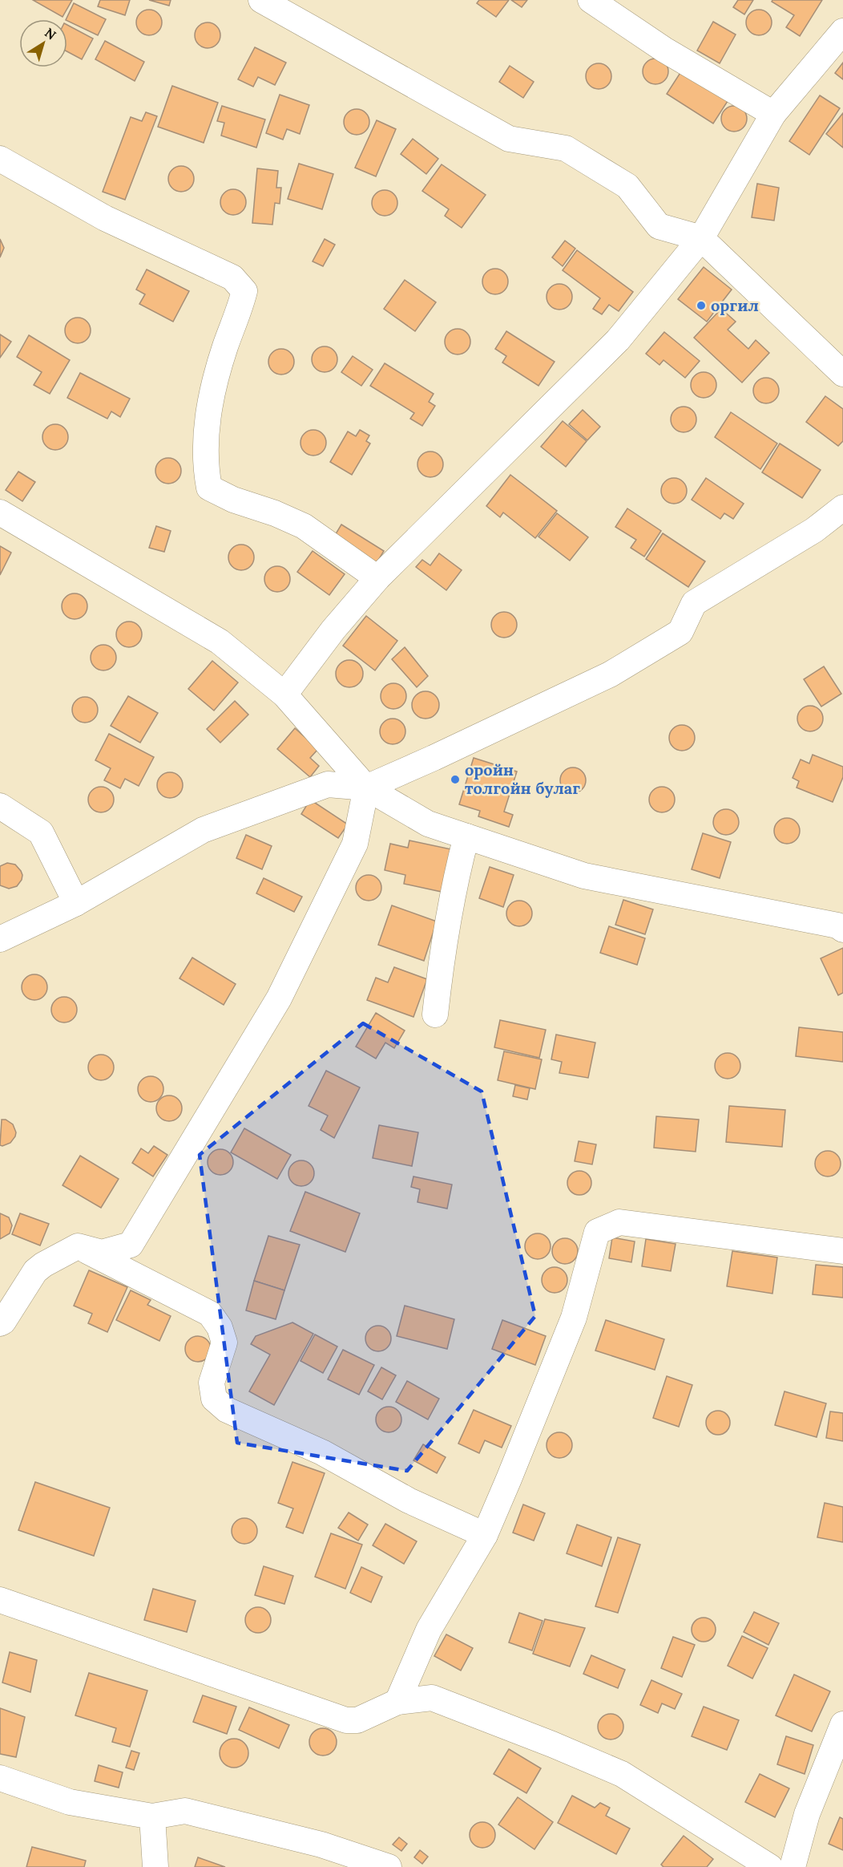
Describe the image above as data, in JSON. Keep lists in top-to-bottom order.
{
  "places": ["оргил", "оройн толгойн булаг"],
  "north": "top right"
}
